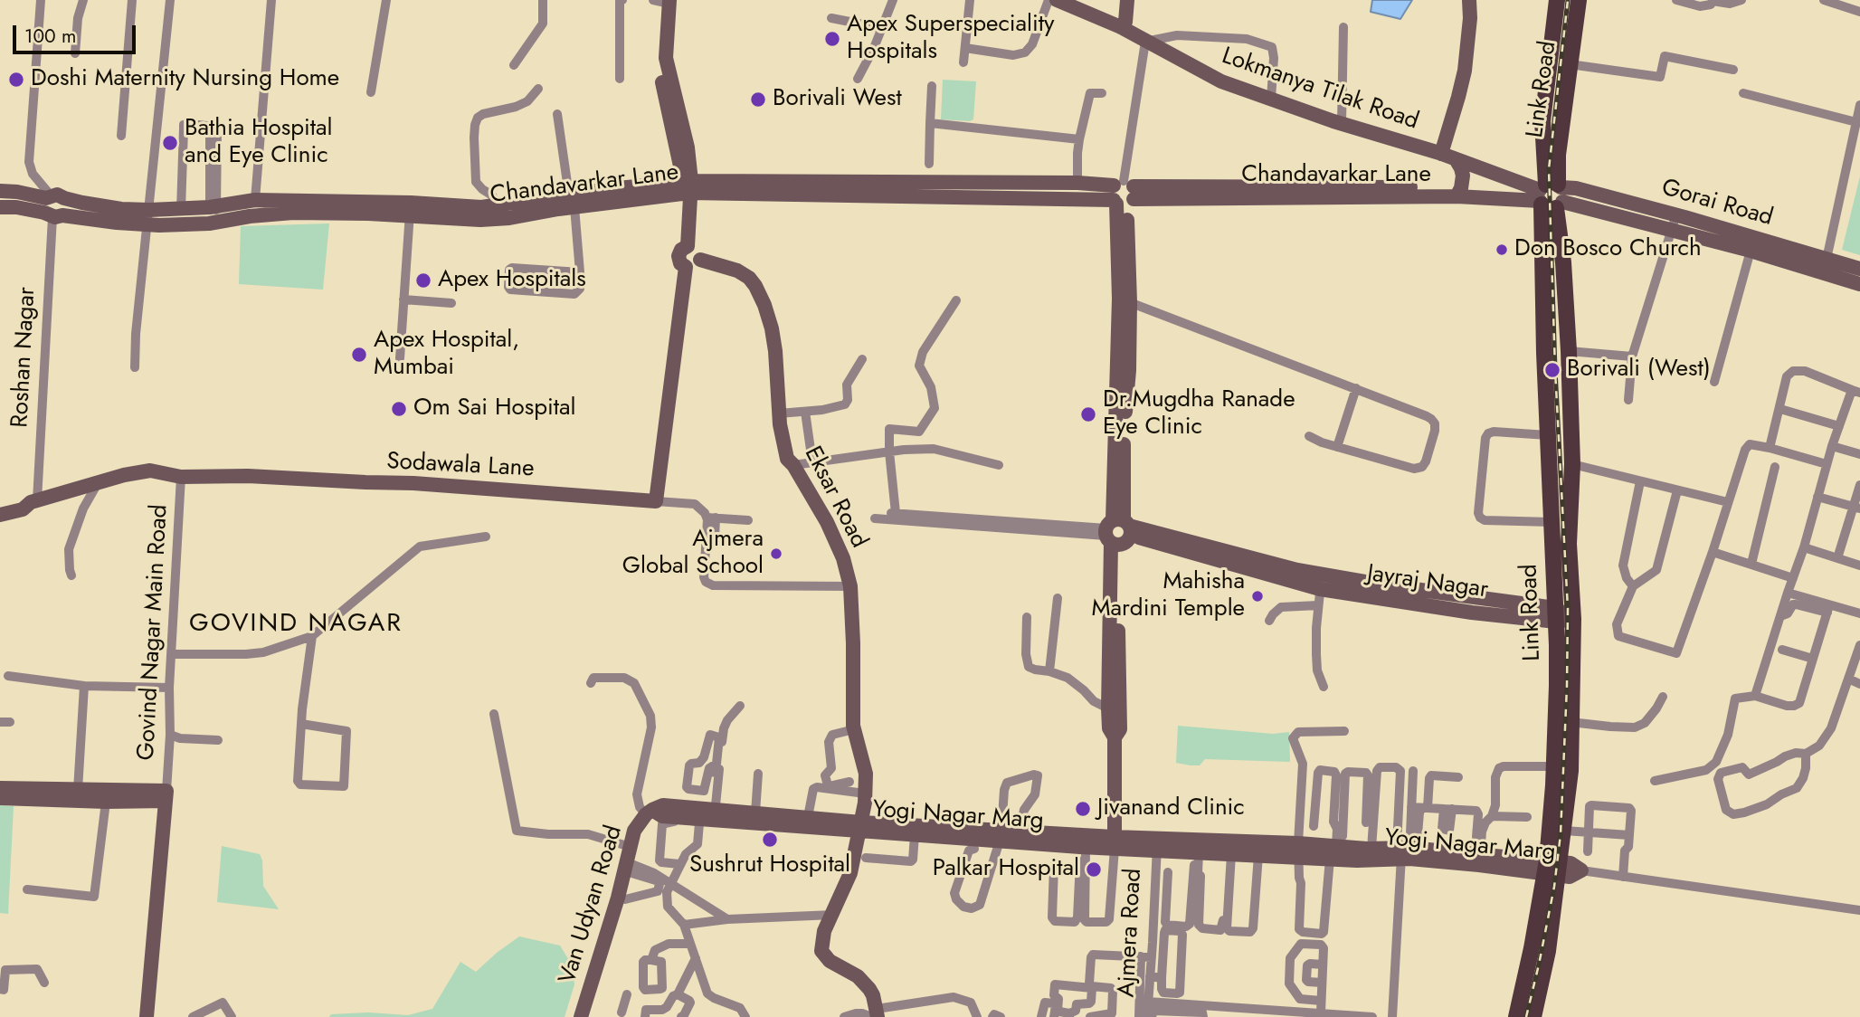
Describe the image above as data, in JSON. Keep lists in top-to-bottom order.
{
  "streets": {
    "main road": ["Link Road"],
    "street": [
      "Lokmanya Tilak Road",
      "Chandavarkar Lane",
      "Gorai Road",
      "Roshan Nagar",
      "Sodawala Lane",
      "Eksar Road",
      "Jayraj Nagar",
      "Govind Nagar Main Road",
      "Yogi Nagar Marg",
      "Van Udyan Road",
      "Ajmera Road"
    ]
  },
  "crossings": [
    ["Lokmanya Tilak Road", "Link Road"],
    ["Lokmanya Tilak Road", "Chandavarkar Lane"],
    ["Lokmanya Tilak Road", "Gorai Road"],
    ["Link Road", "Chandavarkar Lane"],
    ["Link Road", "Gorai Road"],
    ["Link Road", "Jayraj Nagar"],
    ["Link Road", "Yogi Nagar Marg"],
    ["Chandavarkar Lane", "Gorai Road"],
    ["Chandavarkar Lane", "Roshan Nagar"],
    ["Roshan Nagar", "Sodawala Lane"],
    ["Sodawala Lane", "Govind Nagar Main Road"],
    ["Eksar Road", "Yogi Nagar Marg"],
    ["Eksar Road", "Van Udyan Road"],
    ["Yogi Nagar Marg", "Van Udyan Road"],
    ["Yogi Nagar Marg", "Ajmera Road"]
  ],
  "districts": ["GOVIND NAGAR"],
  "places": [
    "Apex Superspeciality Hospitals",
    "Doshi Maternity Nursing Home",
    "Borivali West",
    "Bathia Hospital and Eye Clinic",
    "Don Bosco Church",
    "Apex Hospitals",
    "Apex Hospital, Mumbai",
    "Borivali (West)",
    "Om Sai Hospital",
    "Dr.Mugdha Ranade Eye Clinic",
    "Ajmera Global School",
    "Mahisha Mardini Temple",
    "Jivanand Clinic",
    "Sushrut Hospital",
    "Palkar Hospital"
  ],
  "scale_bar": "100 m"
}
